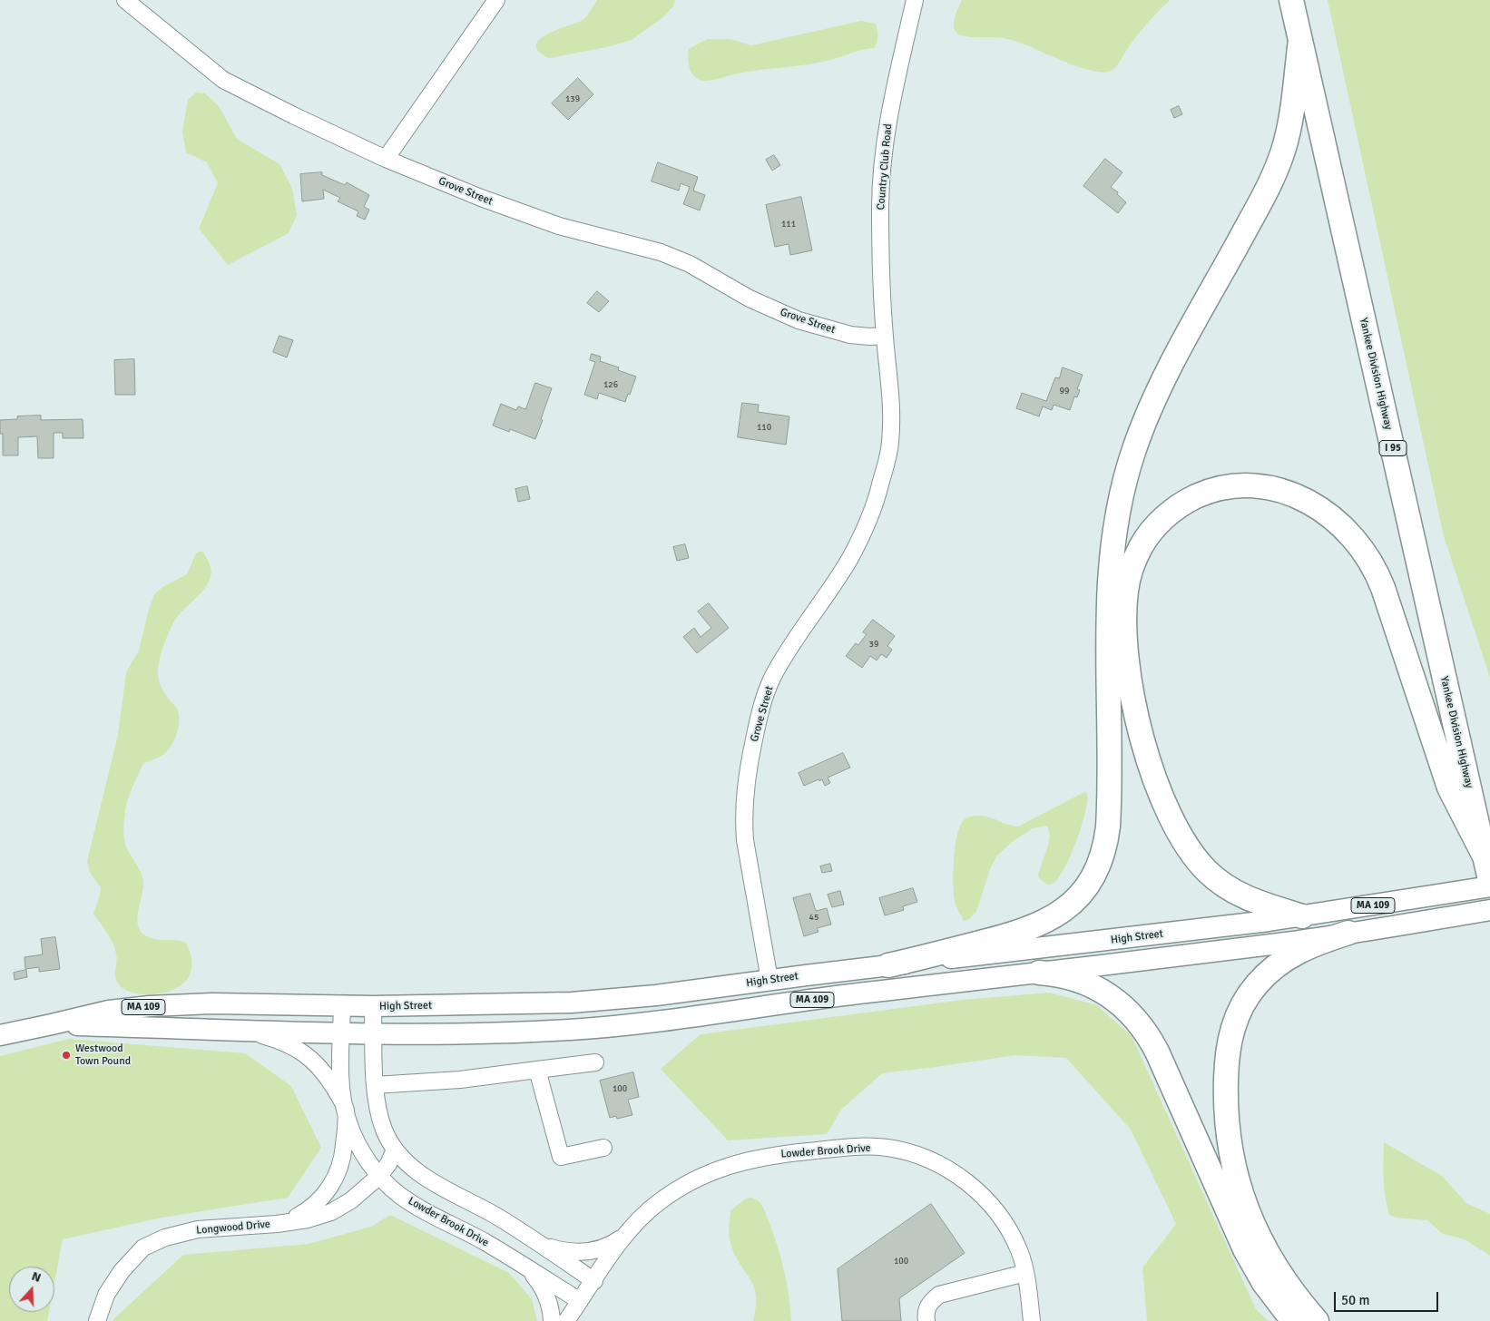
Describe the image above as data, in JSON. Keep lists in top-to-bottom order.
{
  "streets": {
    "highway": ["Yankee Division Highway", "I 95"],
    "main road": ["MA 109", "High Street"],
    "street": [
      "Country Club Road",
      "Grove Street",
      "Lowder Brook Drive",
      "Longwood Drive"
    ]
  },
  "crossings": [
    ["Country Club Road", "Grove Street"],
    ["Grove Street", "High Street"],
    ["High Street", "Lowder Brook Drive"],
    ["Lowder Brook Drive", "Longwood Drive"]
  ],
  "places": ["Westwood Town Pound"],
  "house_numbers": [
    "139",
    "111",
    "126",
    "99",
    "110",
    "39",
    "45",
    "100",
    "100"
  ],
  "scale_bar": "50 m",
  "north": "top"
}
